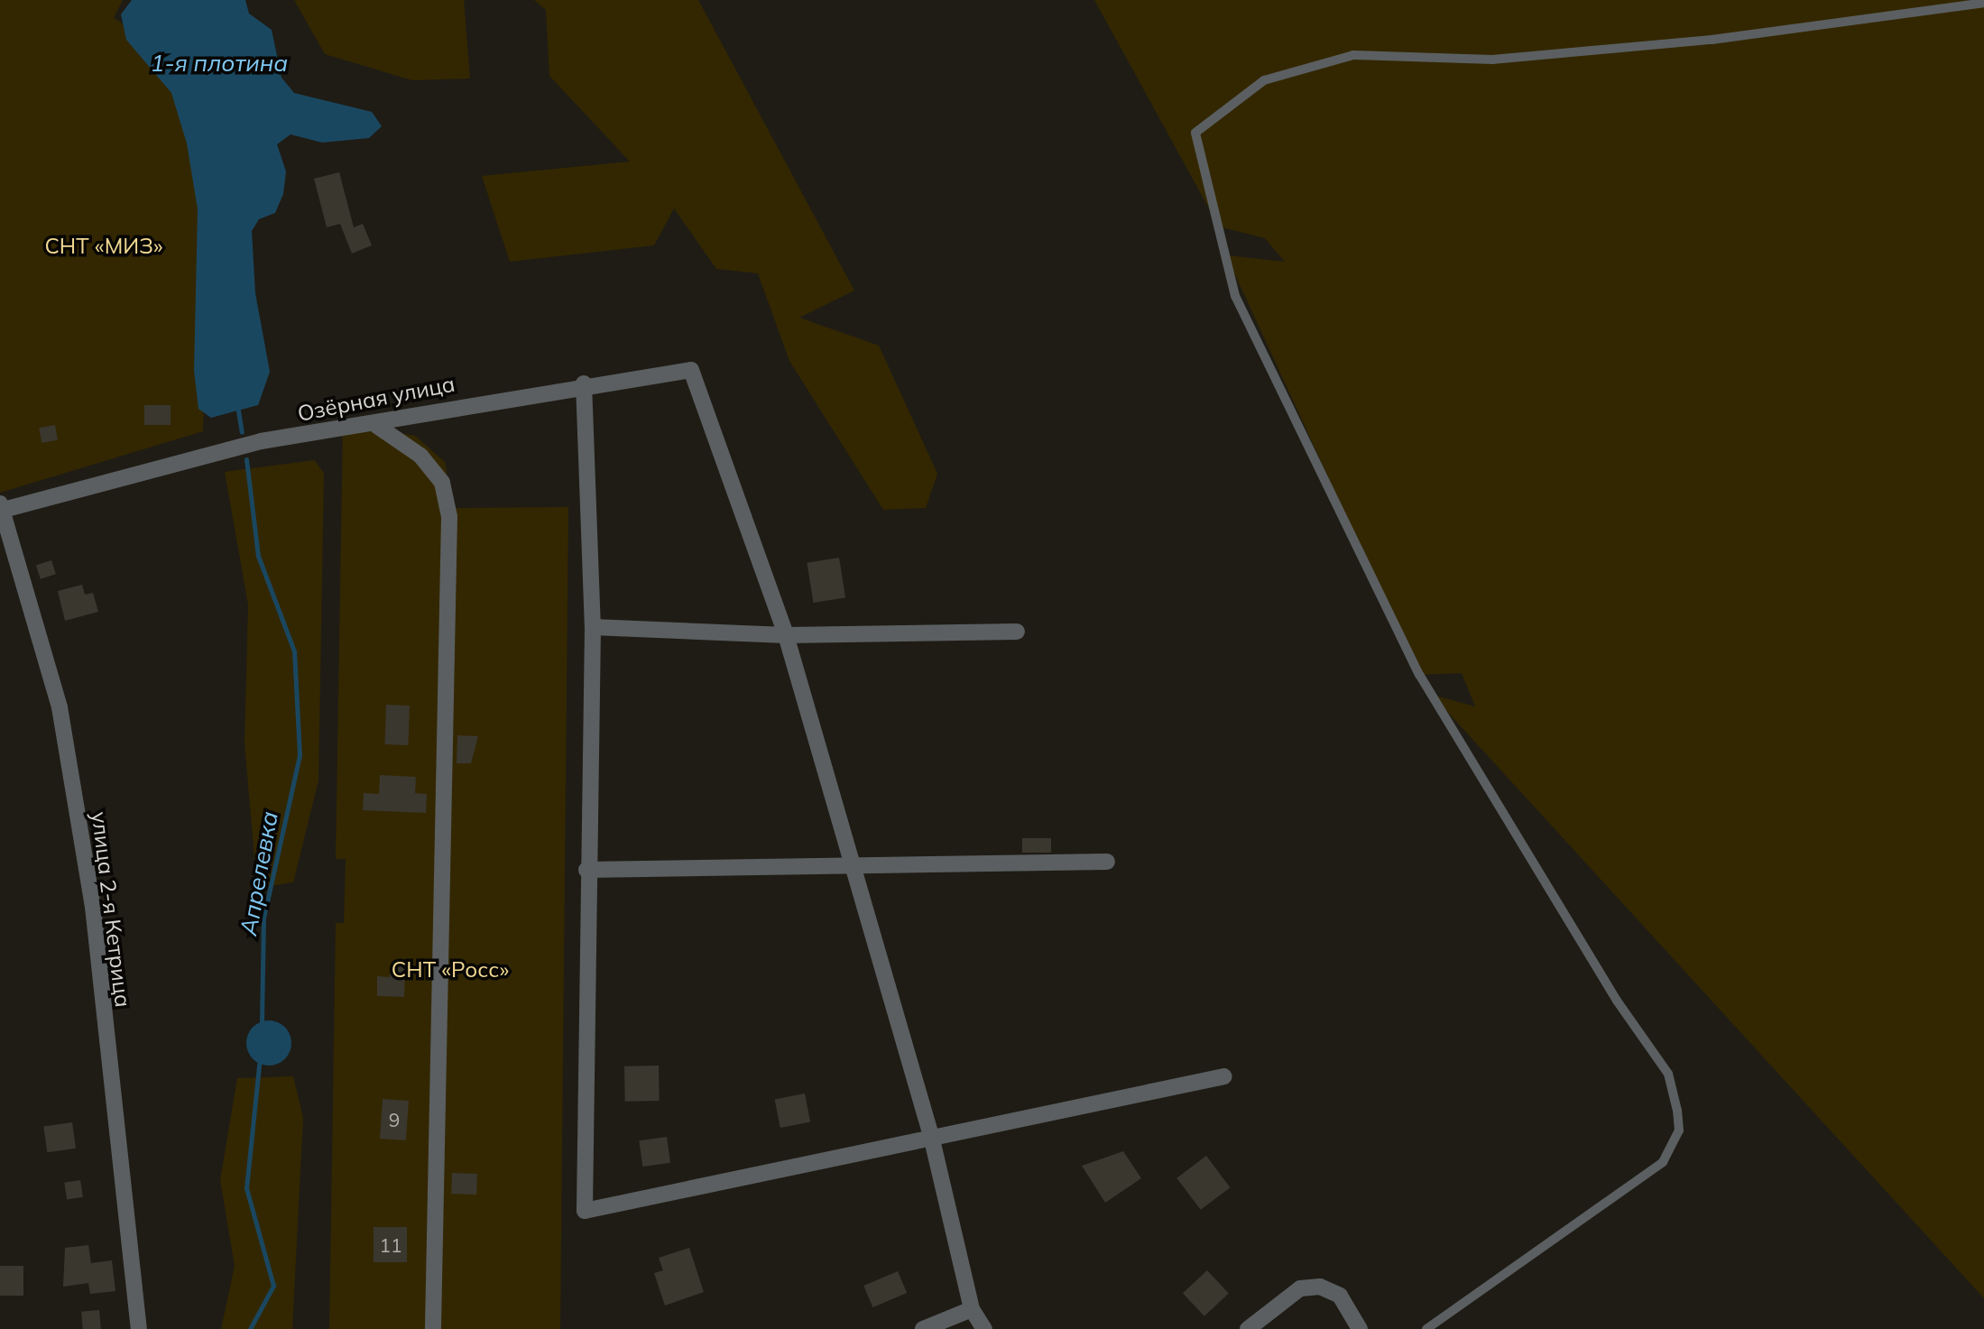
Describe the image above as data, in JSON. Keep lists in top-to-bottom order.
{
  "streets": {
    "street": ["Озёрная улица", "улица 2-я Кетрица"]
  },
  "crossings": [
    ["Озёрная улица", "улица 2-я Кетрица"]
  ],
  "water": ["1-я плотина", "Апрелевка"],
  "parks": ["СНТ «МИЗ»", "СНТ «Росс»"],
  "house_numbers": ["9", "11"]
}
